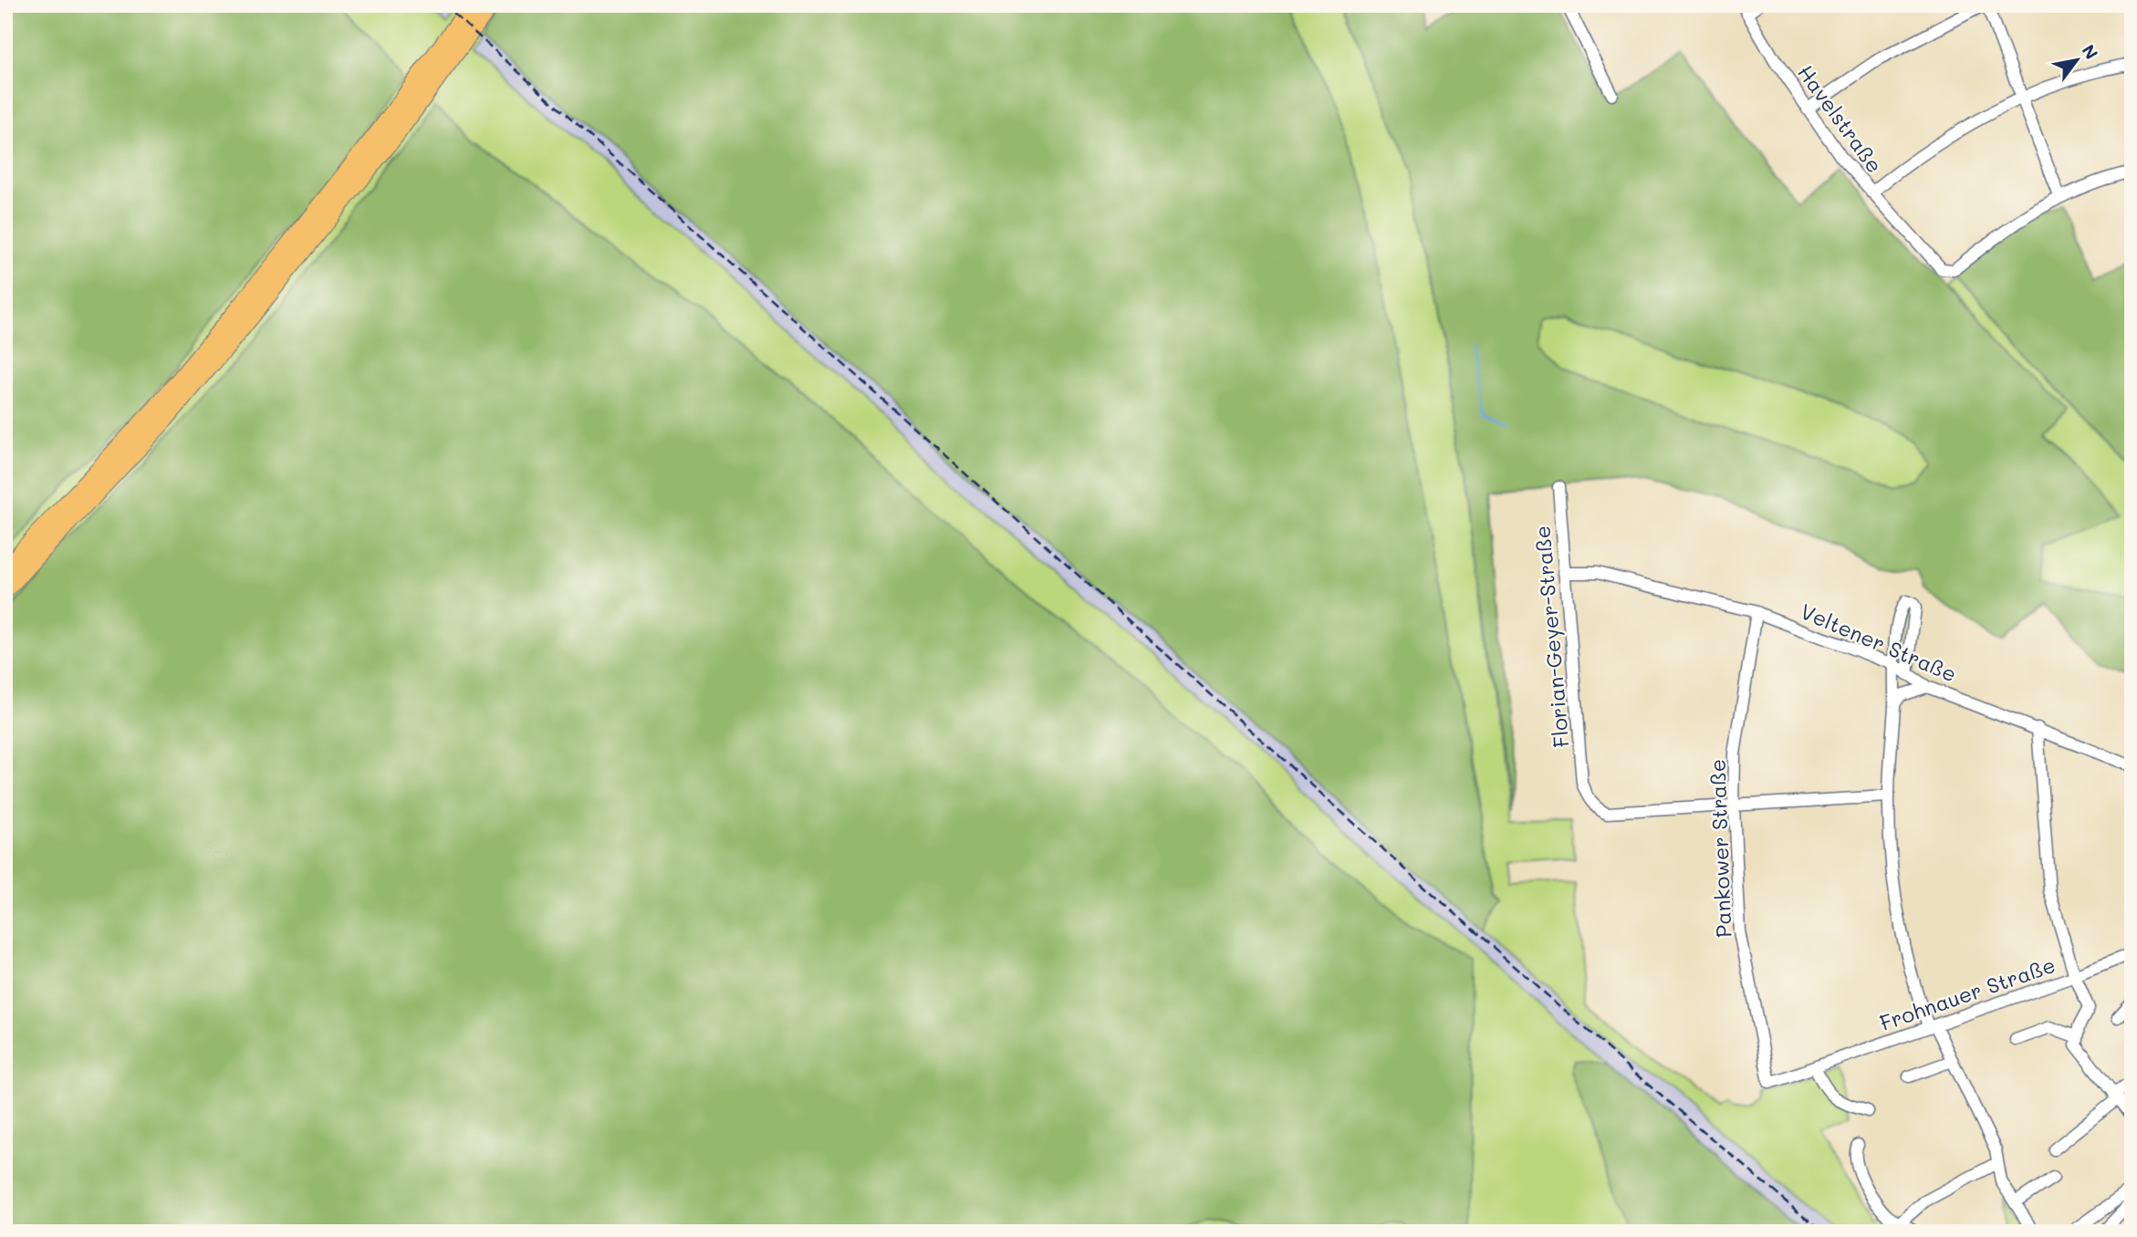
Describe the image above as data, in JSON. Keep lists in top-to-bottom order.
{
  "streets": {
    "street": [
      "Havelstraße",
      "Florian-Geyer-Straße",
      "Veltener Straße",
      "Pankower Straße",
      "Frohnauer Straße"
    ]
  },
  "crossings": [
    ["Florian-Geyer-Straße", "Veltener Straße"],
    ["Florian-Geyer-Straße", "Pankower Straße"],
    ["Veltener Straße", "Pankower Straße"],
    ["Pankower Straße", "Frohnauer Straße"]
  ],
  "north": "top right"
}
